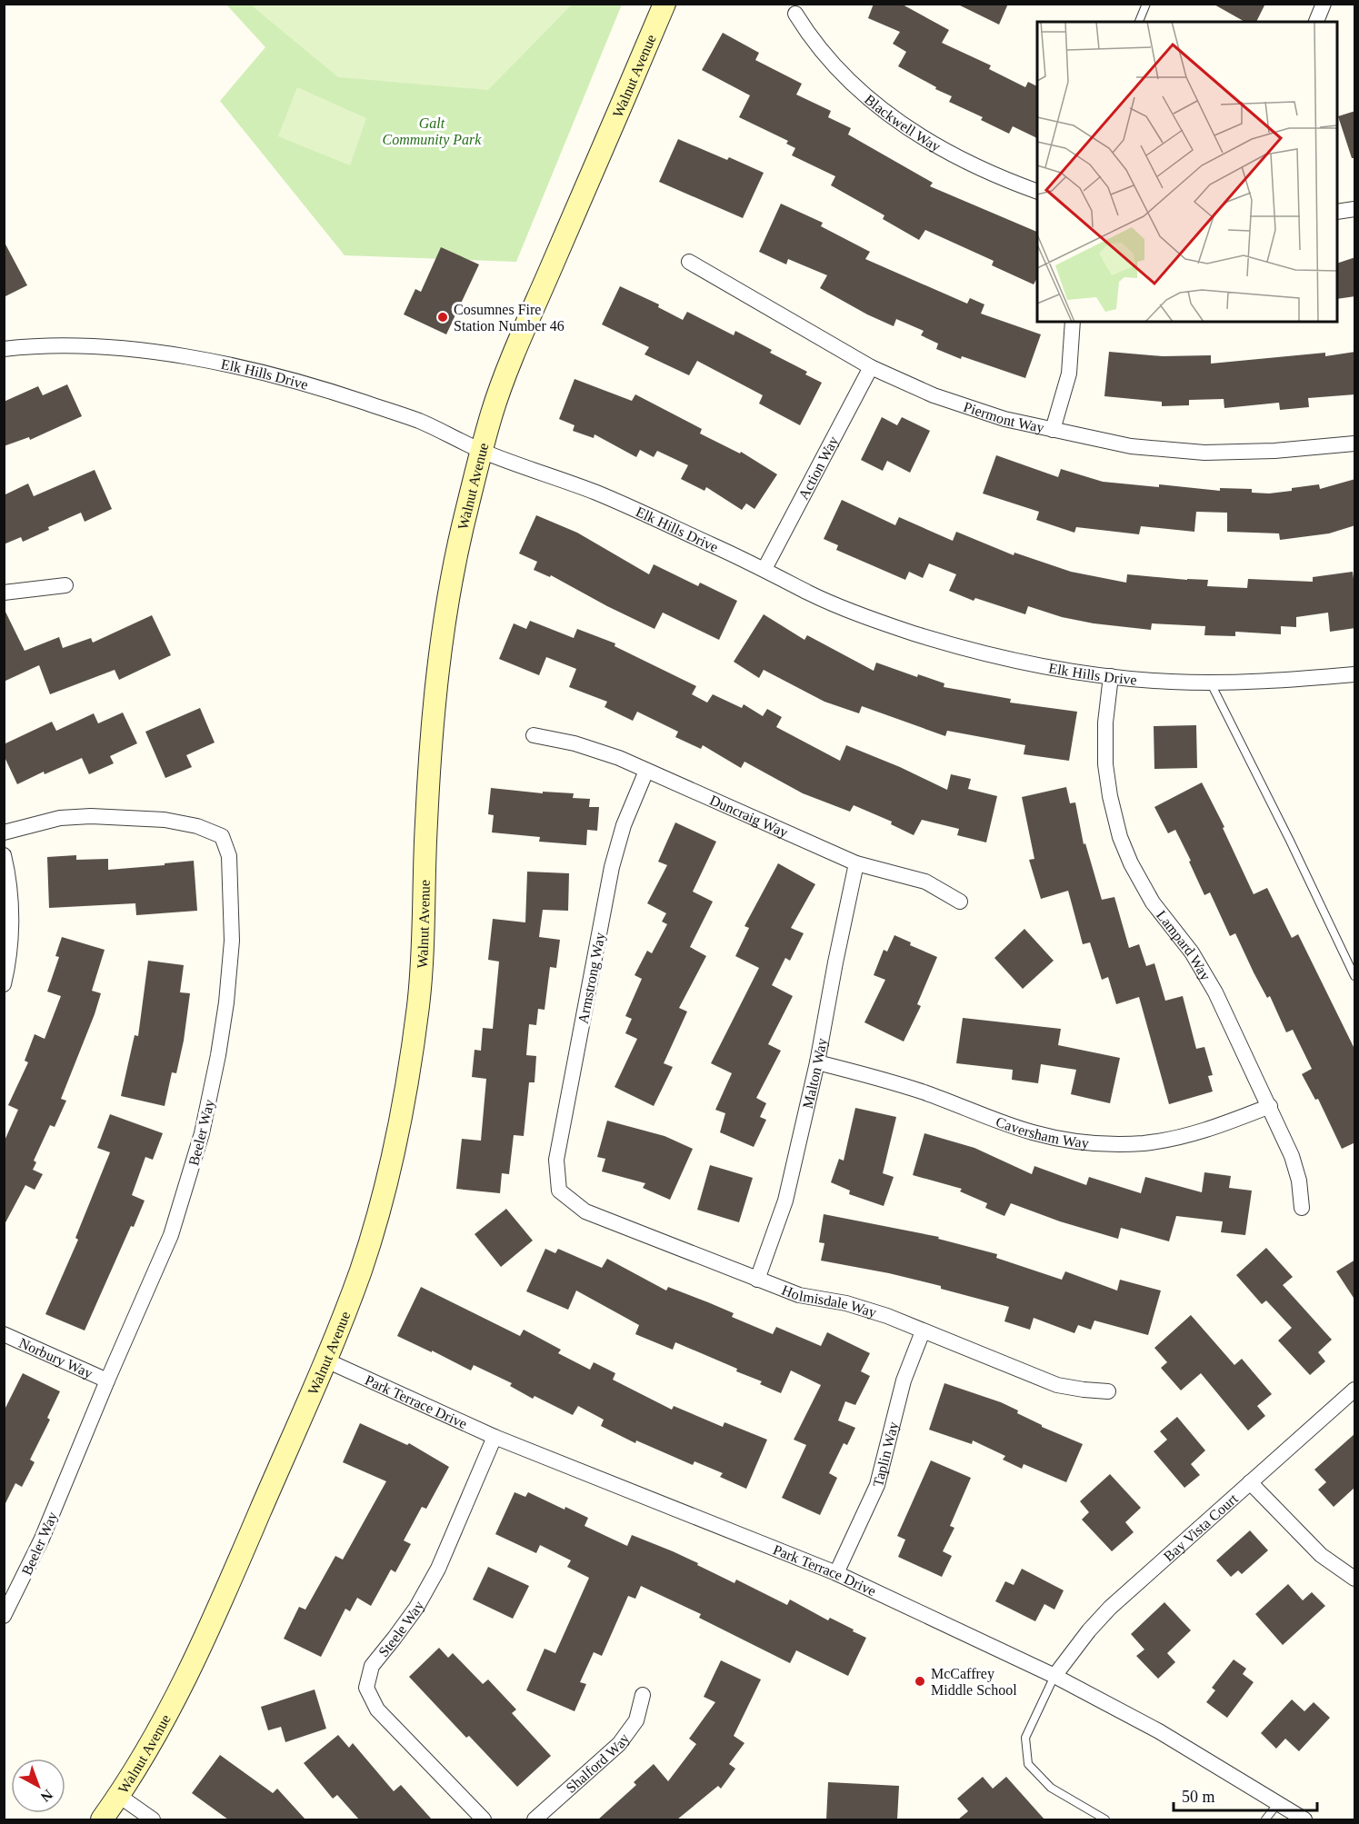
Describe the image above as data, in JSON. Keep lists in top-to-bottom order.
{
  "streets": {
    "street": [
      "Walnut Avenue",
      "Blackwell Way",
      "Elk Hills Drive",
      "Piermont Way",
      "Action Way",
      "Duncraig Way",
      "Lampard Way",
      "Armstrong Way",
      "Malton Way",
      "Caversham Way",
      "Beeler Way",
      "Holmisdale Way",
      "Norbury Way",
      "Park Terrace Drive",
      "Taplin Way",
      "Bay Vista Court",
      "Steele Way",
      "Shalford Way"
    ]
  },
  "crossings": [
    ["Walnut Avenue", "Elk Hills Drive"],
    ["Walnut Avenue", "Park Terrace Drive"],
    ["Elk Hills Drive", "Action Way"],
    ["Elk Hills Drive", "Lampard Way"],
    ["Piermont Way", "Action Way"],
    ["Duncraig Way", "Armstrong Way"],
    ["Duncraig Way", "Malton Way"],
    ["Lampard Way", "Caversham Way"],
    ["Armstrong Way", "Holmisdale Way"],
    ["Malton Way", "Caversham Way"],
    ["Malton Way", "Holmisdale Way"],
    ["Beeler Way", "Norbury Way"],
    ["Holmisdale Way", "Taplin Way"],
    ["Park Terrace Drive", "Taplin Way"],
    ["Park Terrace Drive", "Bay Vista Court"],
    ["Park Terrace Drive", "Steele Way"]
  ],
  "parks": ["Galt Community Park"],
  "places": ["Cosumnes Fire Station Number 46", "McCaffrey Middle School"],
  "scale_bar": "50 m",
  "north": "bottom right"
}
